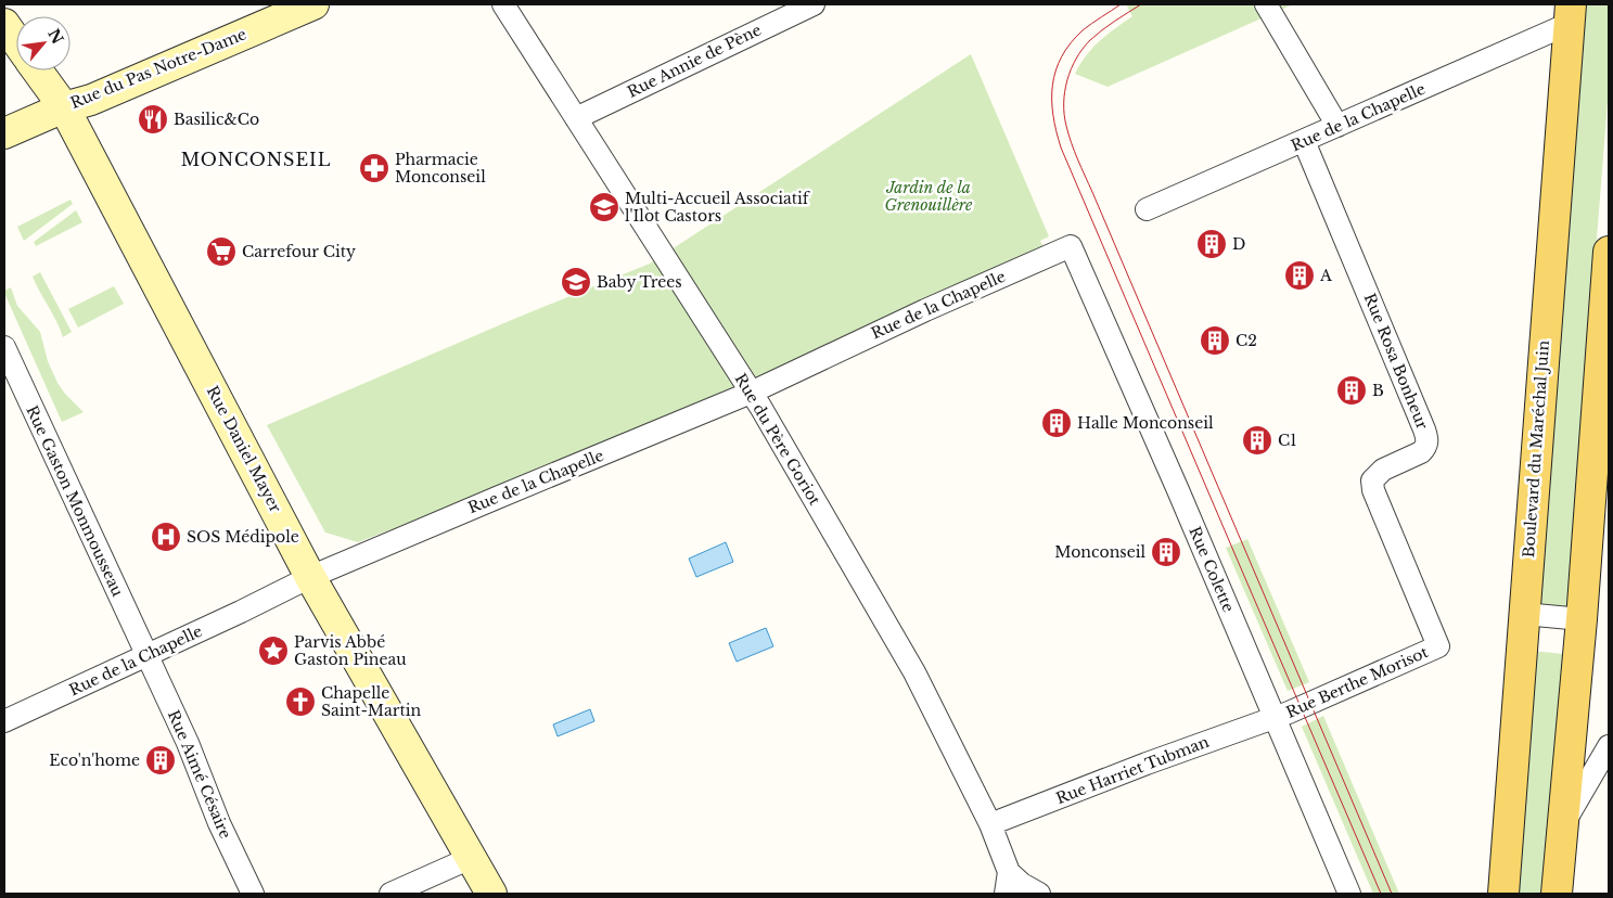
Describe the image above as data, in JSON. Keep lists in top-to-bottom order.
{
  "streets": {
    "main road": ["Rue du Pas Notre-Dame", "Rue Daniel Mayer", "Boulevard du Maréchal Juin"],
    "street": [
      "Rue Annie de Pène",
      "Rue de la Chapelle",
      "Rue Rosa Bonheur",
      "Rue du Père Goriot",
      "Rue Gaston Monmousseau",
      "Rue Colette",
      "Rue Berthe Morisot",
      "Rue Harriet Tubman",
      "Rue Aimé Césaire"
    ]
  },
  "crossings": [
    ["Rue Annie de Pène", "Rue du Père Goriot"],
    ["Rue du Pas Notre-Dame", "Rue Daniel Mayer"],
    ["Rue de la Chapelle", "Rue Rosa Bonheur"],
    ["Rue de la Chapelle", "Rue du Père Goriot"],
    ["Rue de la Chapelle", "Rue Daniel Mayer"],
    ["Rue de la Chapelle", "Boulevard du Maréchal Juin"],
    ["Rue de la Chapelle", "Rue Gaston Monmousseau"],
    ["Rue de la Chapelle", "Rue Colette"],
    ["Rue de la Chapelle", "Rue Aimé Césaire"],
    ["Rue Rosa Bonheur", "Rue Berthe Morisot"],
    ["Rue du Père Goriot", "Rue Harriet Tubman"],
    ["Rue Gaston Monmousseau", "Rue Aimé Césaire"],
    ["Rue Colette", "Rue Berthe Morisot"],
    ["Rue Colette", "Rue Harriet Tubman"],
    ["Rue Berthe Morisot", "Rue Harriet Tubman"]
  ],
  "districts": ["MONCONSEIL"],
  "parks": ["Jardin de la Grenouillère"],
  "places": {
    "restaurant": ["Basilic&Co"],
    "pharmacy": ["Pharmacie Monconseil"],
    "school or university": ["Multi-Accueil Associatif l'Ilot Castors", "Baby Trees"],
    "building": [
      "D",
      "A",
      "C2",
      "B",
      "Halle Monconseil",
      "C1",
      "Monconseil",
      "Eco'n'home"
    ],
    "supermarket": ["Carrefour City"],
    "hospital": ["SOS Médipole"],
    "place": ["Parvis Abbé Gaston Pineau"],
    "church": ["Chapelle Saint-Martin"]
  },
  "north": "top right"
}
